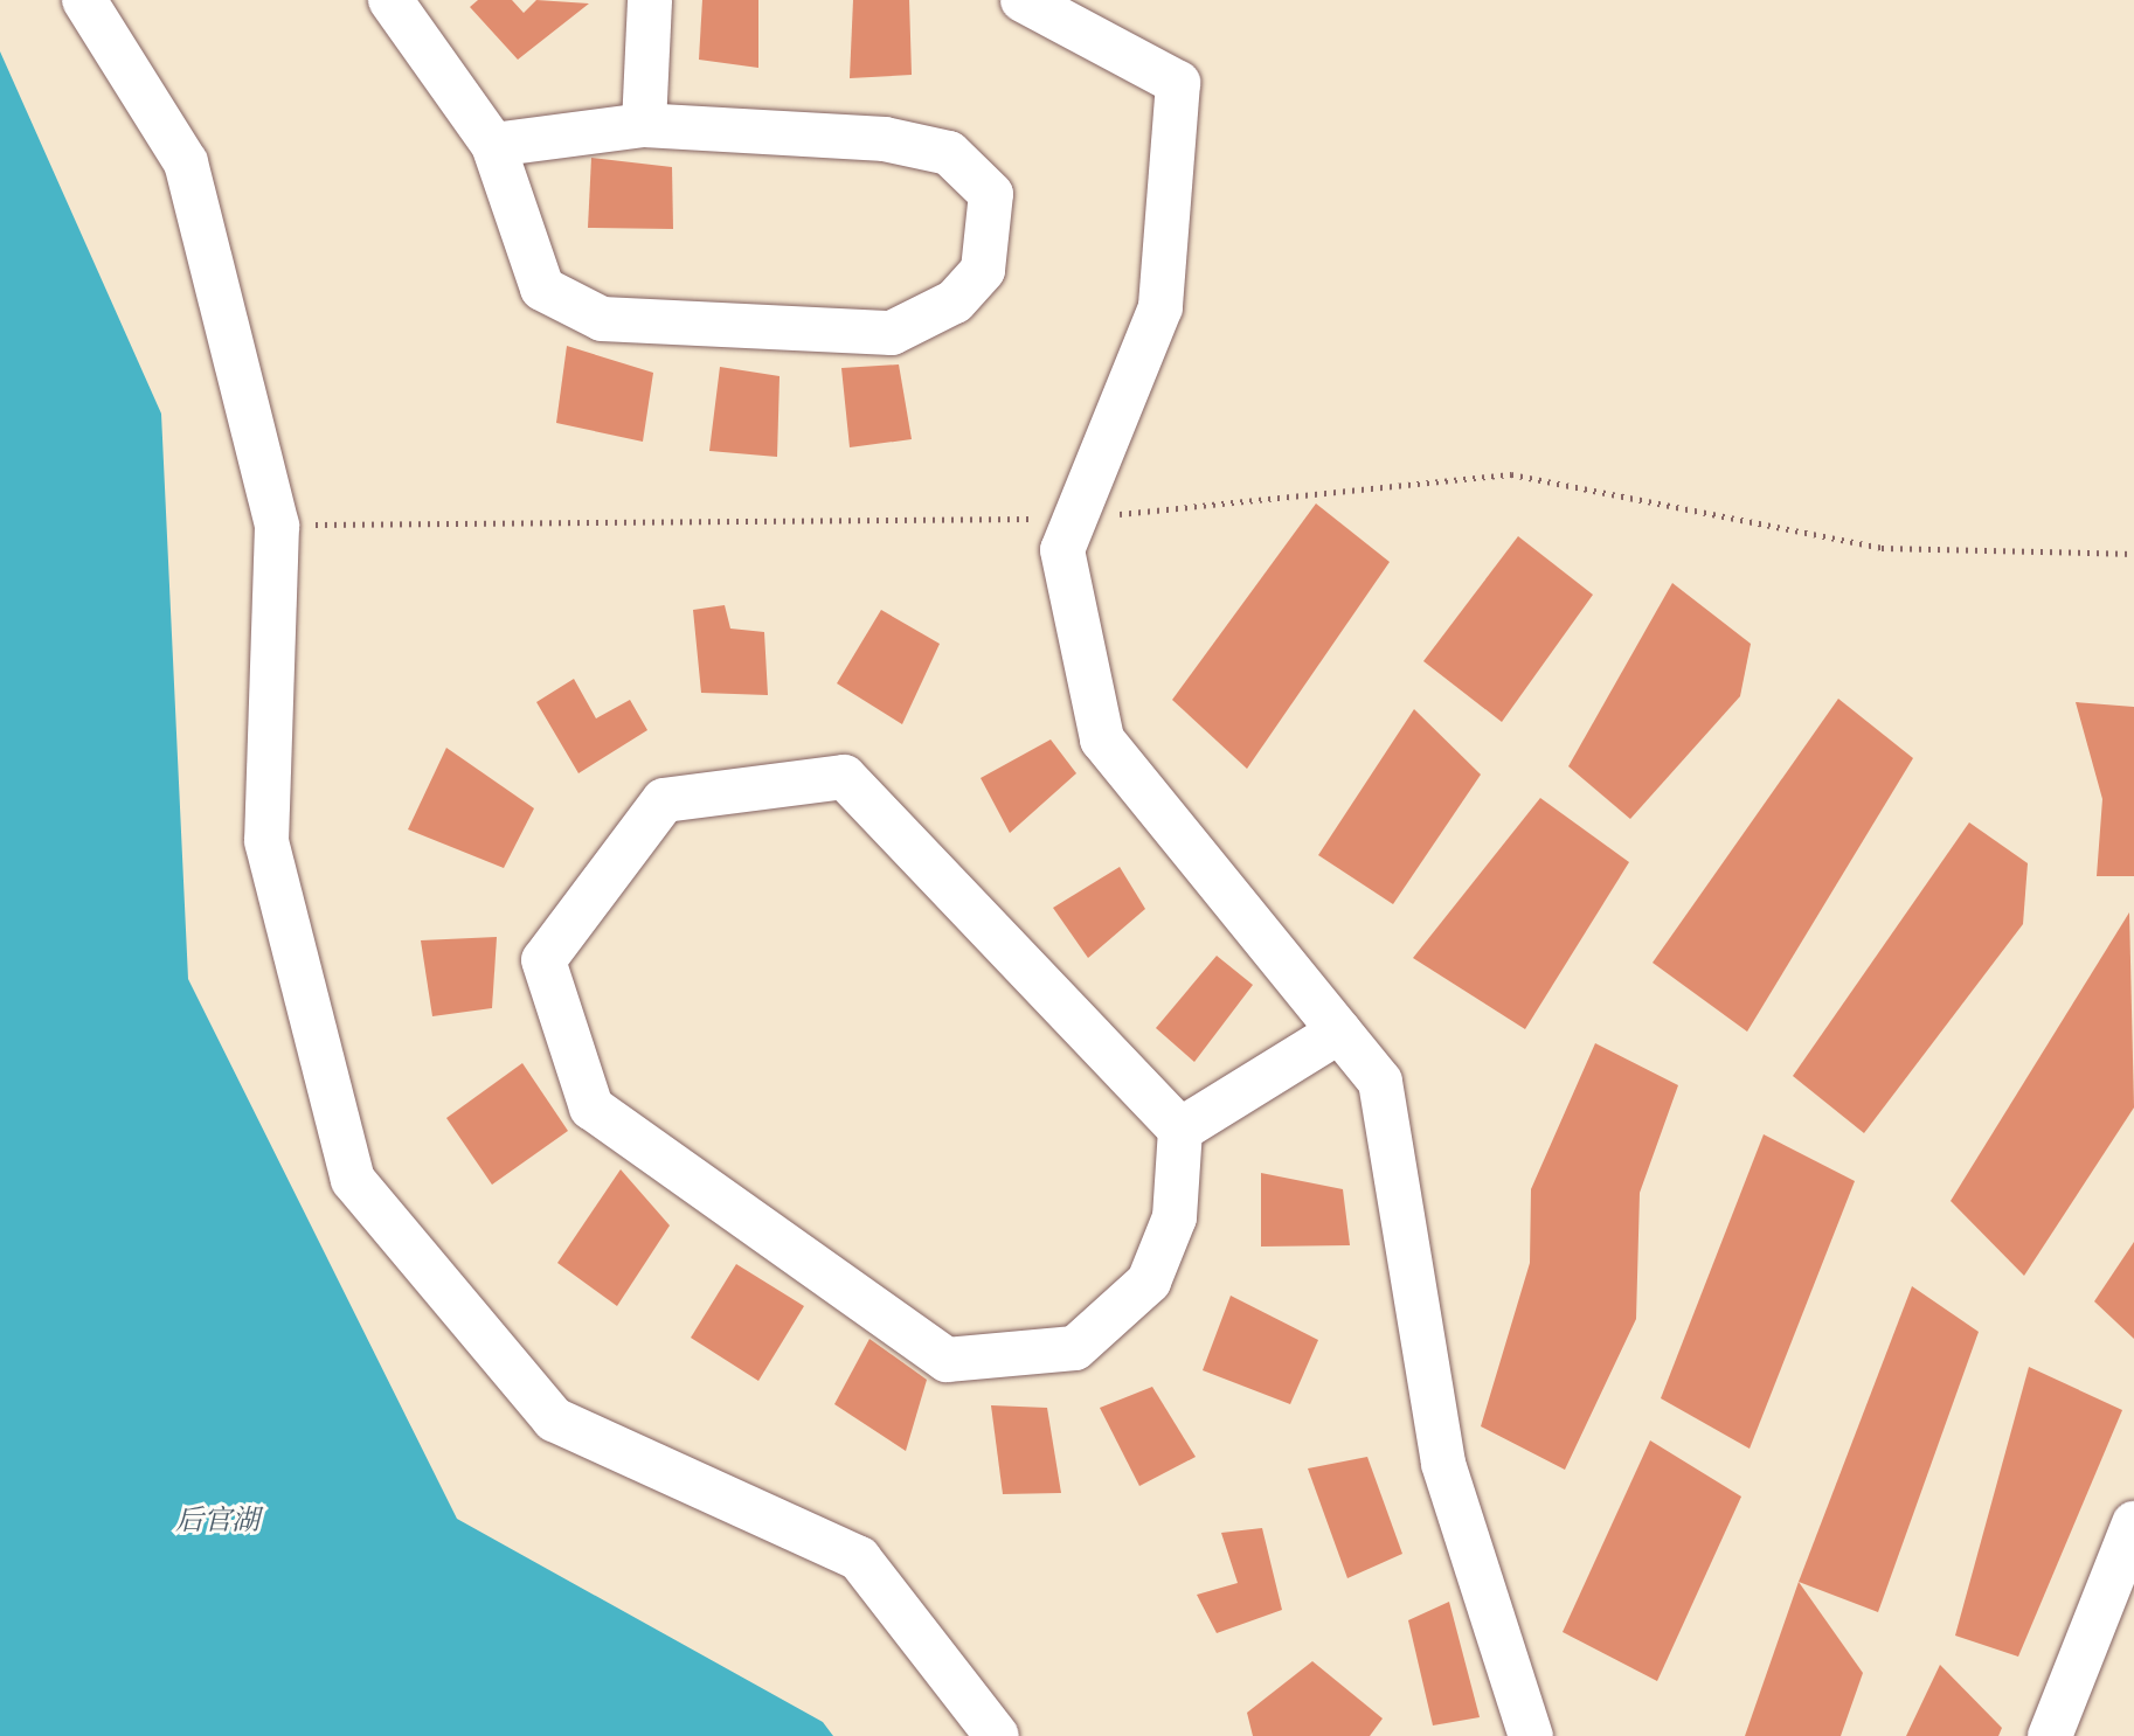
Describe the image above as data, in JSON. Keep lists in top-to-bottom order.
{
  "water": ["后官湖"]
}
